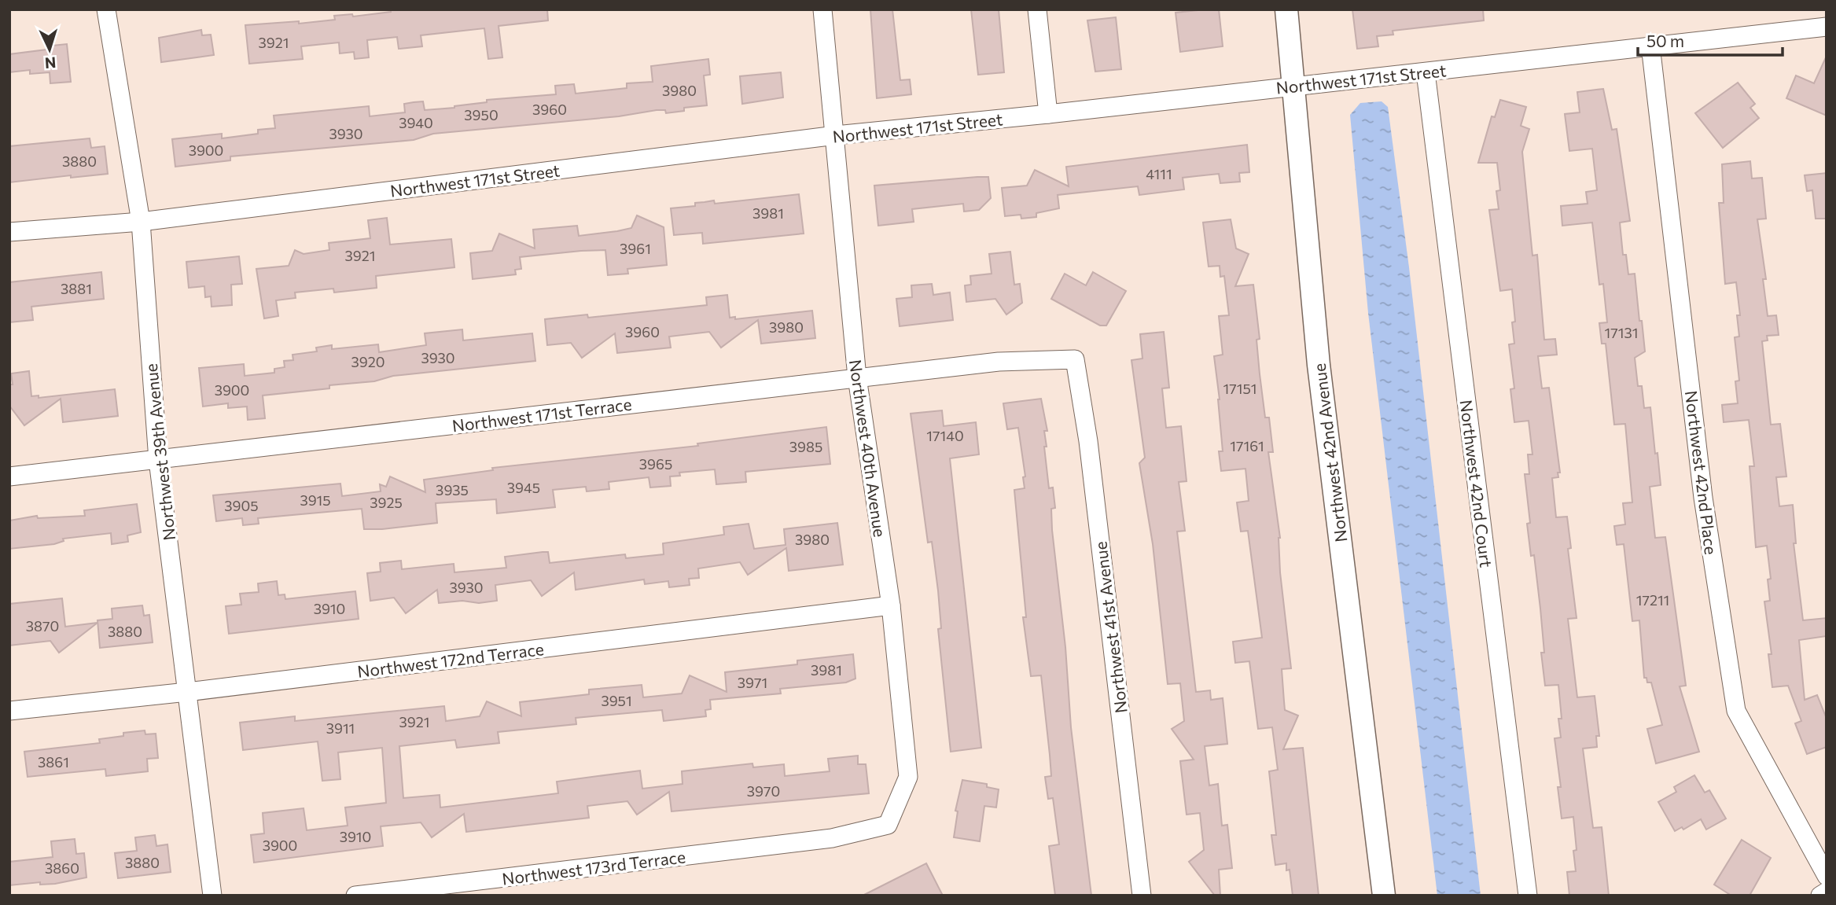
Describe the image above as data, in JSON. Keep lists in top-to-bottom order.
{
  "streets": {
    "street": [
      "Northwest 171st Street",
      "Northwest 171st Terrace",
      "Northwest 40th Avenue",
      "Northwest 39th Avenue",
      "Northwest 42nd Avenue",
      "Northwest 42nd Place",
      "Northwest 42nd Court",
      "Northwest 41st Avenue",
      "Northwest 172nd Terrace",
      "Northwest 173rd Terrace"
    ]
  },
  "crossings": [
    ["Northwest 171st Street", "Northwest 40th Avenue"],
    ["Northwest 171st Street", "Northwest 39th Avenue"],
    ["Northwest 171st Street", "Northwest 42nd Avenue"],
    ["Northwest 171st Street", "Northwest 42nd Place"],
    ["Northwest 171st Street", "Northwest 42nd Court"],
    ["Northwest 171st Terrace", "Northwest 40th Avenue"],
    ["Northwest 171st Terrace", "Northwest 39th Avenue"],
    ["Northwest 171st Terrace", "Northwest 41st Avenue"],
    ["Northwest 40th Avenue", "Northwest 172nd Terrace"],
    ["Northwest 40th Avenue", "Northwest 173rd Terrace"],
    ["Northwest 39th Avenue", "Northwest 172nd Terrace"]
  ],
  "house_numbers": [
    "3921",
    "3980",
    "3960",
    "3950",
    "3940",
    "3930",
    "3900",
    "3880",
    "4111",
    "3981",
    "3961",
    "3921",
    "3881",
    "3980",
    "3960",
    "17131",
    "3930",
    "3920",
    "17151",
    "3900",
    "17140",
    "17161",
    "3985",
    "3965",
    "3945",
    "3935",
    "3915",
    "3925",
    "3905",
    "3980",
    "3930",
    "17211",
    "3910",
    "3870",
    "3880",
    "3981",
    "3971",
    "3951",
    "3921",
    "3911",
    "3861",
    "3970",
    "3910",
    "3900",
    "3880",
    "3860"
  ],
  "scale_bar": "50 m",
  "north": "bottom"
}
